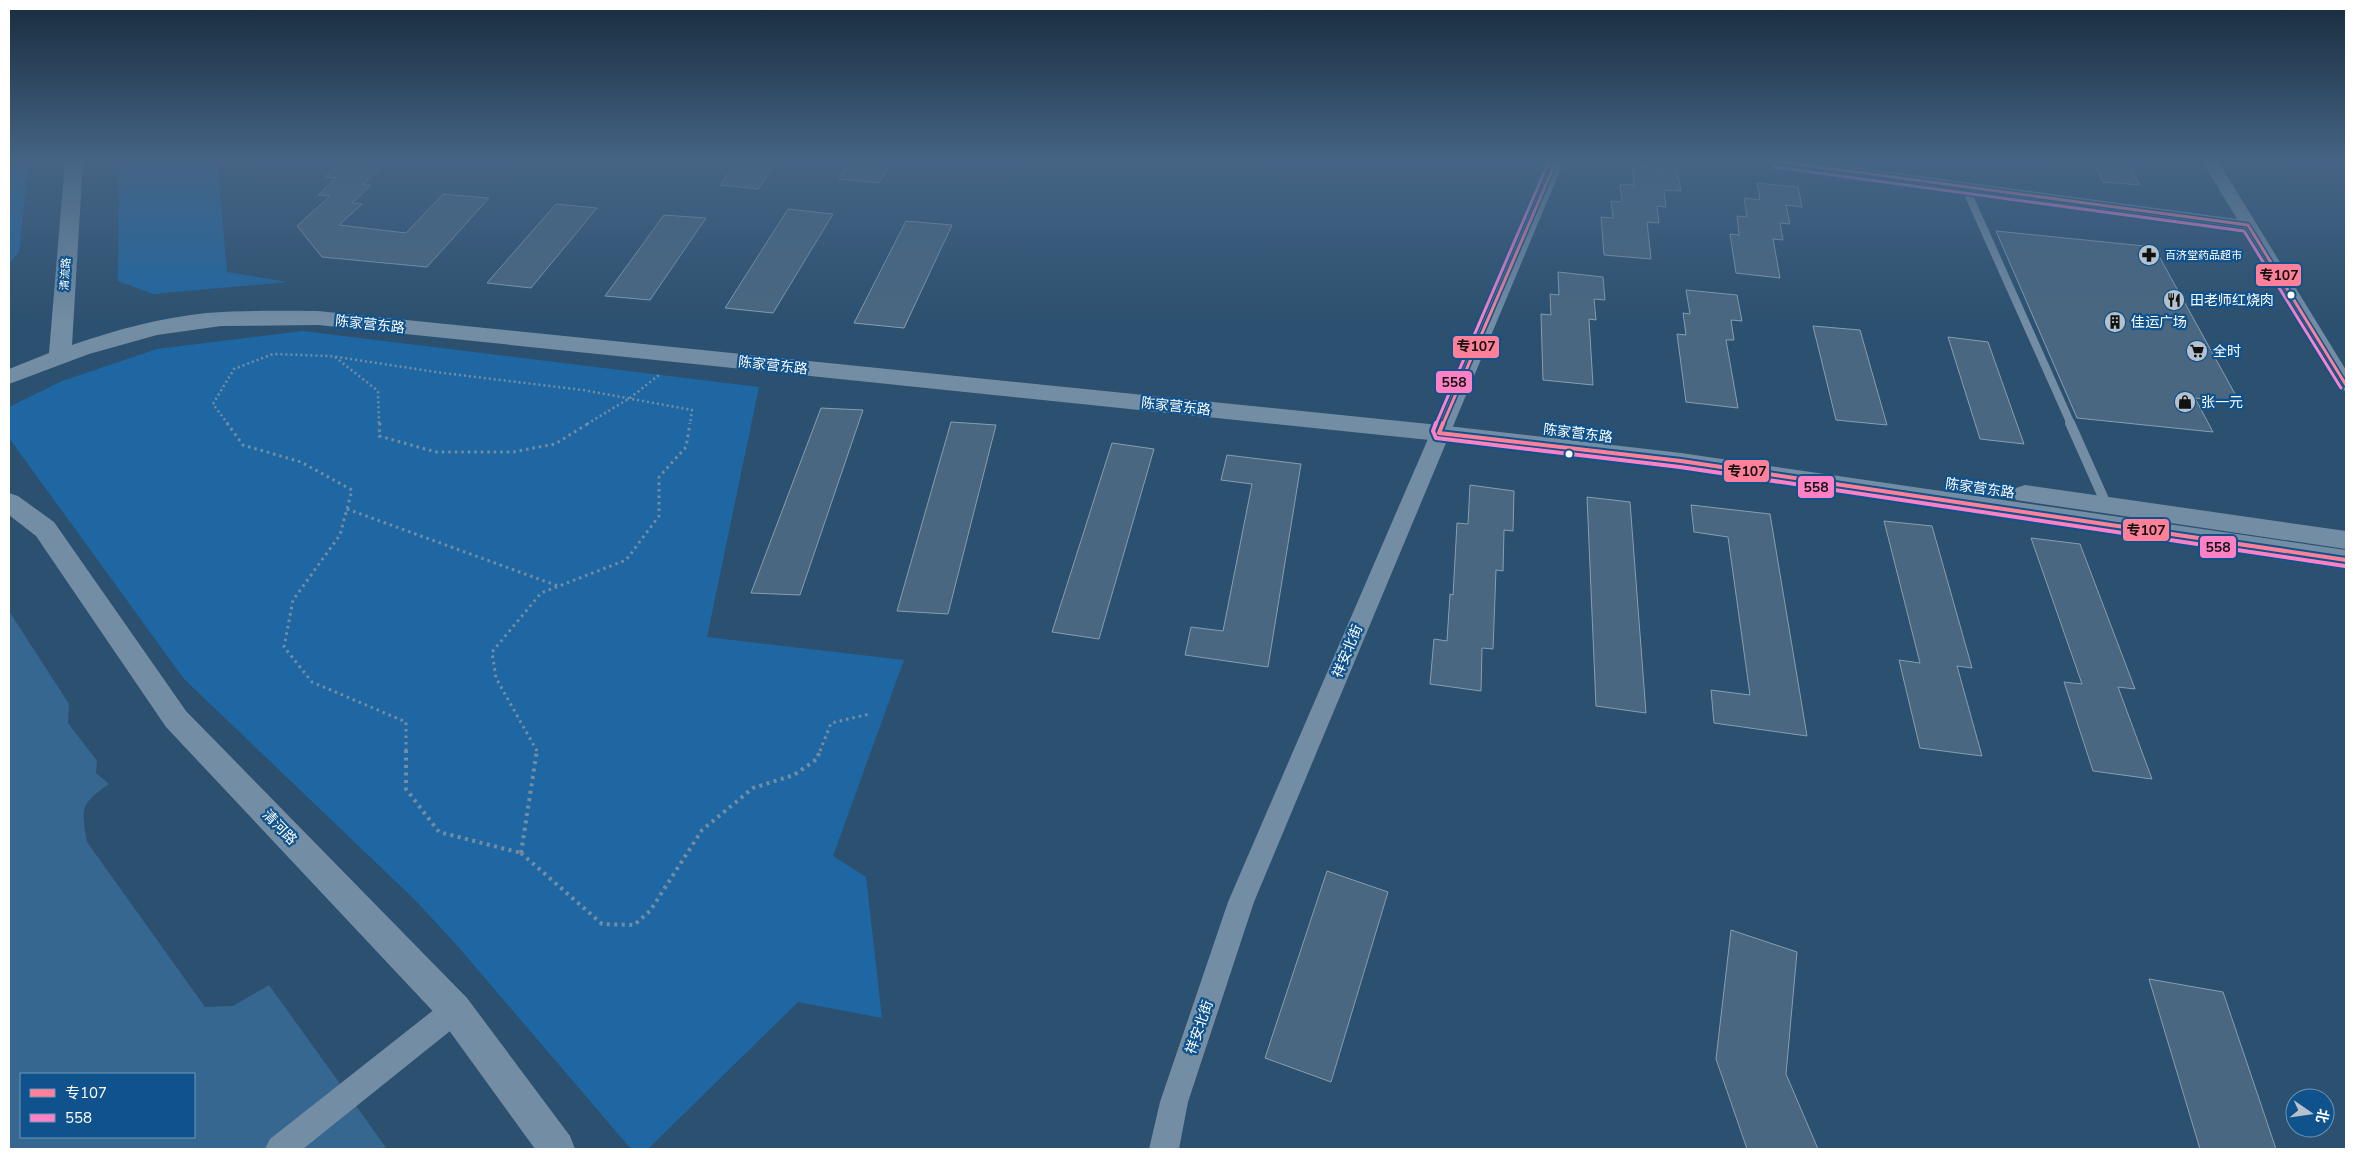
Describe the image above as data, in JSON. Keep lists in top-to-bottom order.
{
  "streets": {
    "street": [
      "清流路",
      "陈家营东路",
      "祥安北街",
      "清河路"
    ]
  },
  "crossings": [
    ["清流路", "陈家营东路"],
    ["陈家营东路", "祥安北街"]
  ],
  "places": {
    "pharmacy": ["百济堂药品超市"],
    "restaurant": ["田老师红烧肉"],
    "building": ["佳运广场"],
    "supermarket": ["全时"],
    "shop": ["张一元"]
  },
  "lines": ["transit line 专107", "transit line 558"],
  "legend": ["专107", "558"],
  "north": "right"
}
